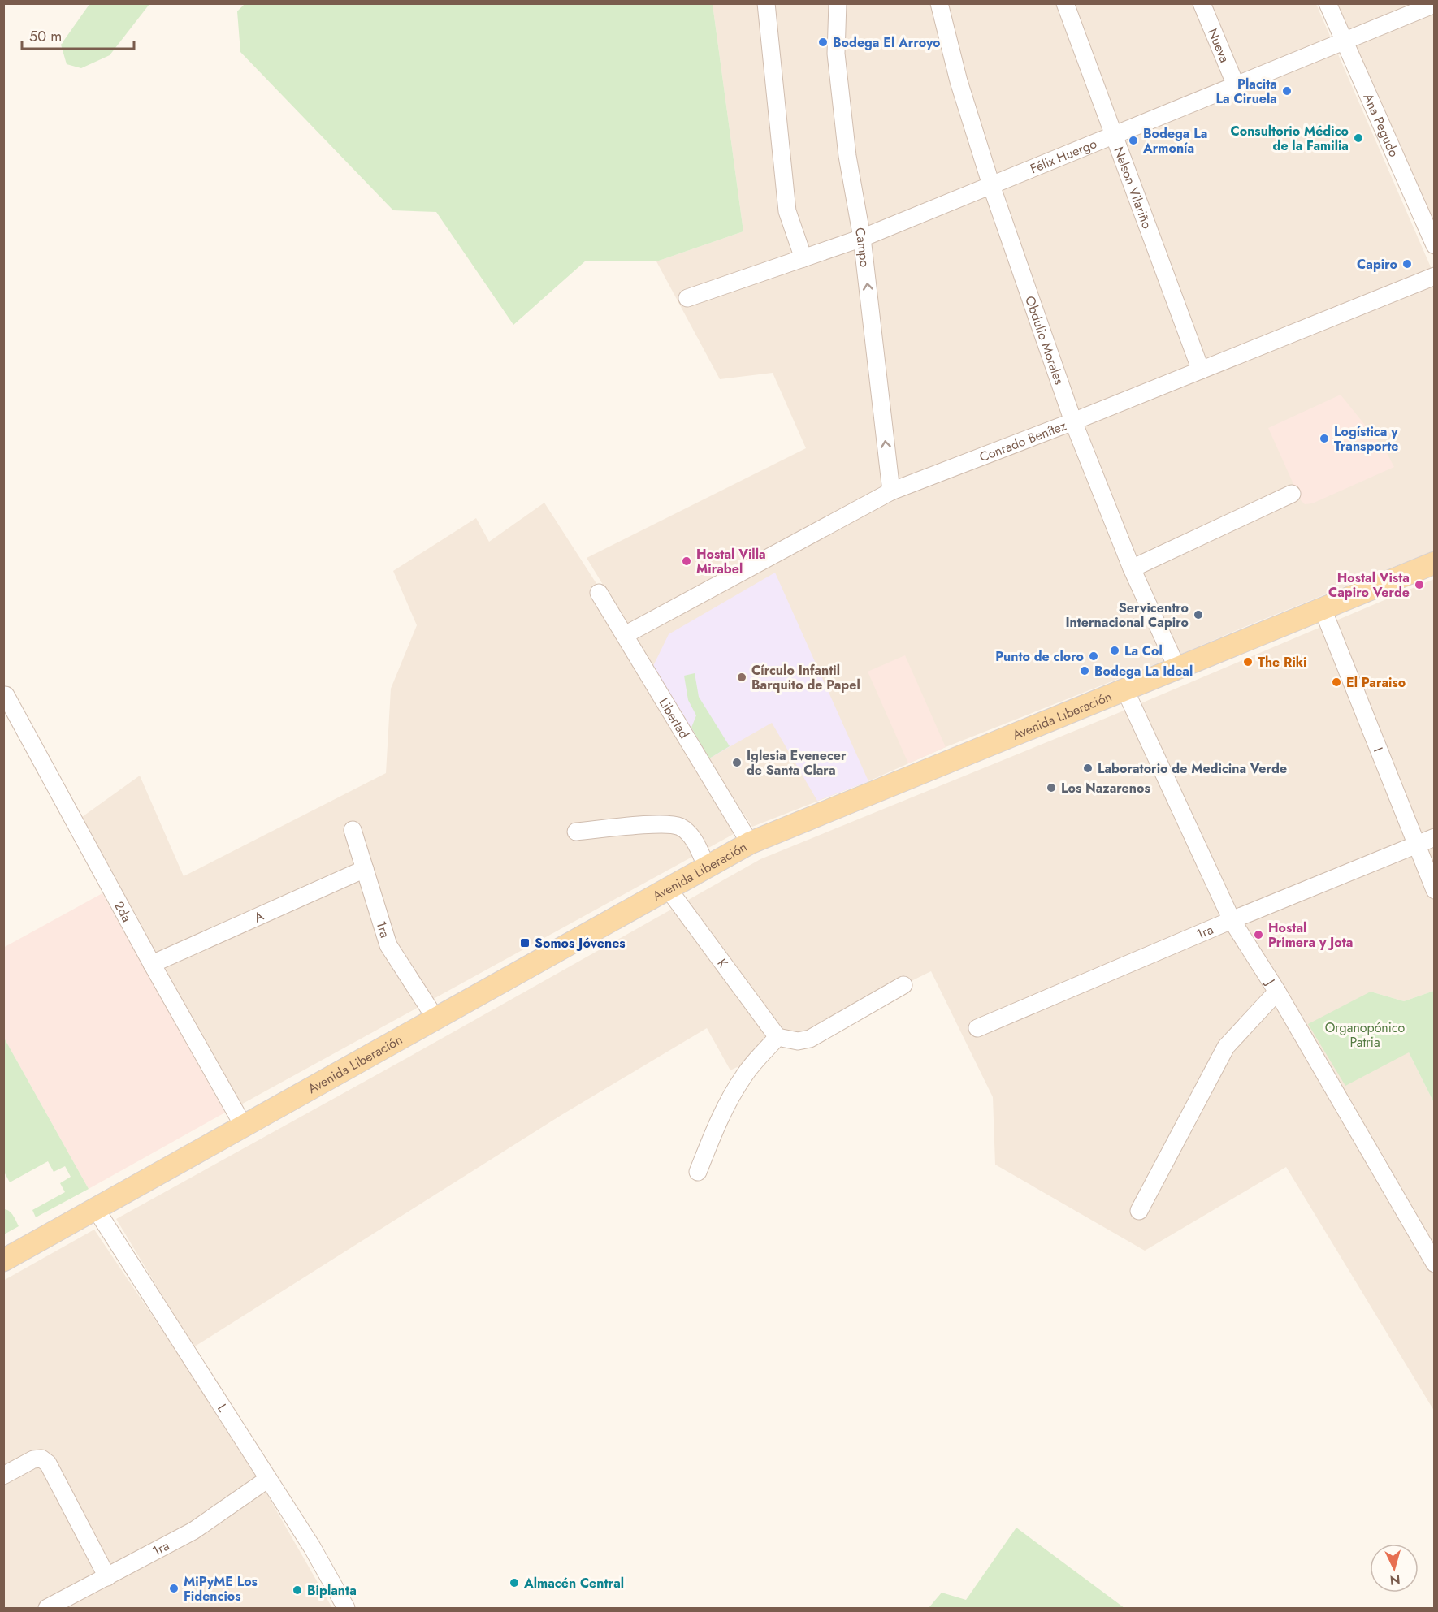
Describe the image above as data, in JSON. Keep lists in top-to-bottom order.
{
  "streets": {
    "main road": ["Avenida Liberación"],
    "street": [
      "Nueva",
      "Ana Pegudo",
      "Félix Huergo",
      "Nelson Vilariño",
      "Campo",
      "Obdulio Morales",
      "Conrado Benítez",
      "Libertad",
      "I",
      "2da",
      "A",
      "1ra",
      "K",
      "J",
      "L"
    ]
  },
  "crossings": [
    ["Nueva", "Félix Huergo"],
    ["Ana Pegudo", "Félix Huergo"],
    ["Félix Huergo", "Nelson Vilariño"],
    ["Félix Huergo", "Campo"],
    ["Félix Huergo", "Obdulio Morales"],
    ["Nelson Vilariño", "Conrado Benítez"],
    ["Campo", "Conrado Benítez"],
    ["Obdulio Morales", "Conrado Benítez"],
    ["Obdulio Morales", "Avenida Liberación"],
    ["Conrado Benítez", "Libertad"],
    ["Avenida Liberación", "Libertad"],
    ["Avenida Liberación", "I"],
    ["Avenida Liberación", "2da"],
    ["Avenida Liberación", "1ra"],
    ["Avenida Liberación", "K"],
    ["Avenida Liberación", "J"],
    ["Avenida Liberación", "L"],
    ["I", "1ra"],
    ["2da", "A"],
    ["A", "1ra"],
    ["1ra", "J"],
    ["1ra", "L"]
  ],
  "one_way": ["Campo"],
  "parks": ["Organopónico Patria"],
  "places": {
    "other": [
      "Bodega El Arroyo",
      "Placita La Ciruela",
      "Consultorio Médico de la Familia",
      "Bodega La Armonía",
      "Capiro",
      "Logística y Transporte",
      "Hostal Villa Mirabel",
      "Hostal Vista Capiro Verde",
      "Servicentro Internacional Capiro",
      "La Col",
      "Punto de cloro",
      "The Riki",
      "Bodega La Ideal",
      "Círculo Infantil Barquito de Papel",
      "El Paraiso",
      "Iglesia Evenecer de Santa Clara",
      "Laboratorio de Medicina Verde",
      "Los Nazarenos",
      "Hostal Primera y Jota",
      "Almacén Central",
      "MiPyME Los Fidencios",
      "Biplanta"
    ],
    "transit": ["Somos Jóvenes"]
  },
  "scale_bar": "50 m",
  "north": "bottom"
}
